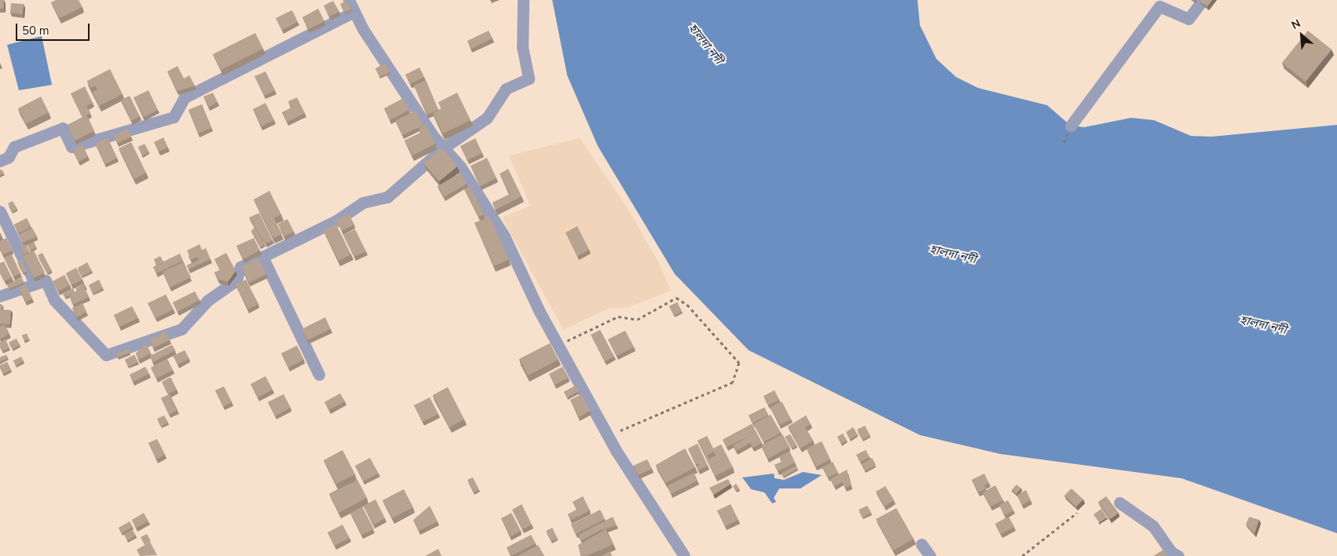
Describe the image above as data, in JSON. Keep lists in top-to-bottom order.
{
  "water": ["হালদা নদী"],
  "scale_bar": "50 m",
  "north": "top left"
}
